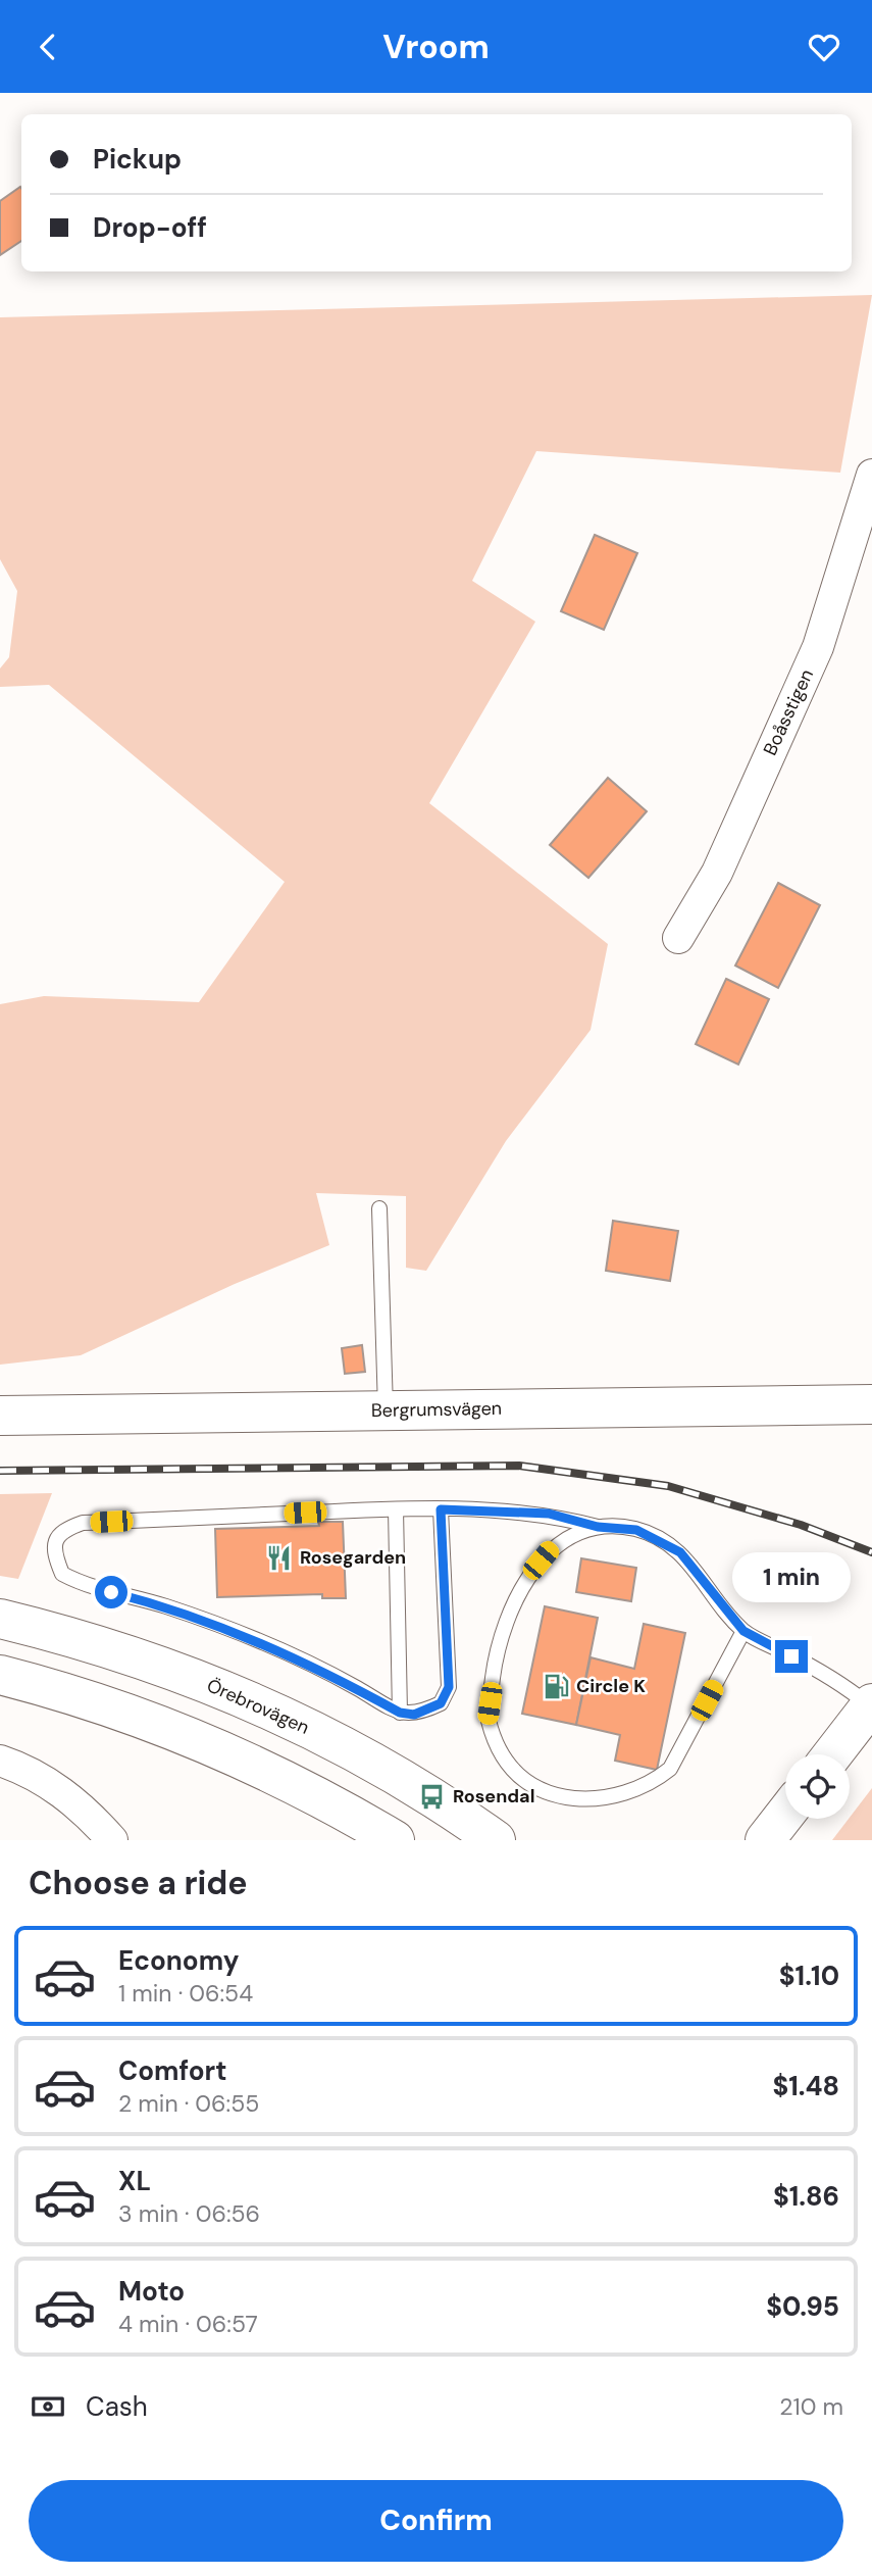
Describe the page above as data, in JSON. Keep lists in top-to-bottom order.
{
  "streets": {
    "main road": ["Bergrumsvägen", "Örebrovägen"],
    "street": ["Boåsstigen"]
  },
  "places": {
    "restaurant": ["Rosegarden"],
    "fuel station": ["Circle K"],
    "bus stop": ["Rosendal"]
  },
  "page": {
    "header": "Vroom",
    "banner": ["Pickup", "Drop-off"],
    "bubble": "1 min",
    "heading": "Choose a ride",
    "list": [
      {
        "name": "Economy",
        "note": "1 min · 06:54",
        "value": "$1.10"
      },
      {
        "name": "Comfort",
        "note": "2 min · 06:55",
        "value": "$1.48"
      },
      {
        "name": "XL",
        "note": "3 min · 06:56",
        "value": "$1.86"
      },
      {
        "name": "Moto",
        "note": "4 min · 06:57",
        "value": "$0.95"
      }
    ],
    "pay": ["Cash", "210 m"],
    "buttons": "Confirm"
  }
}
